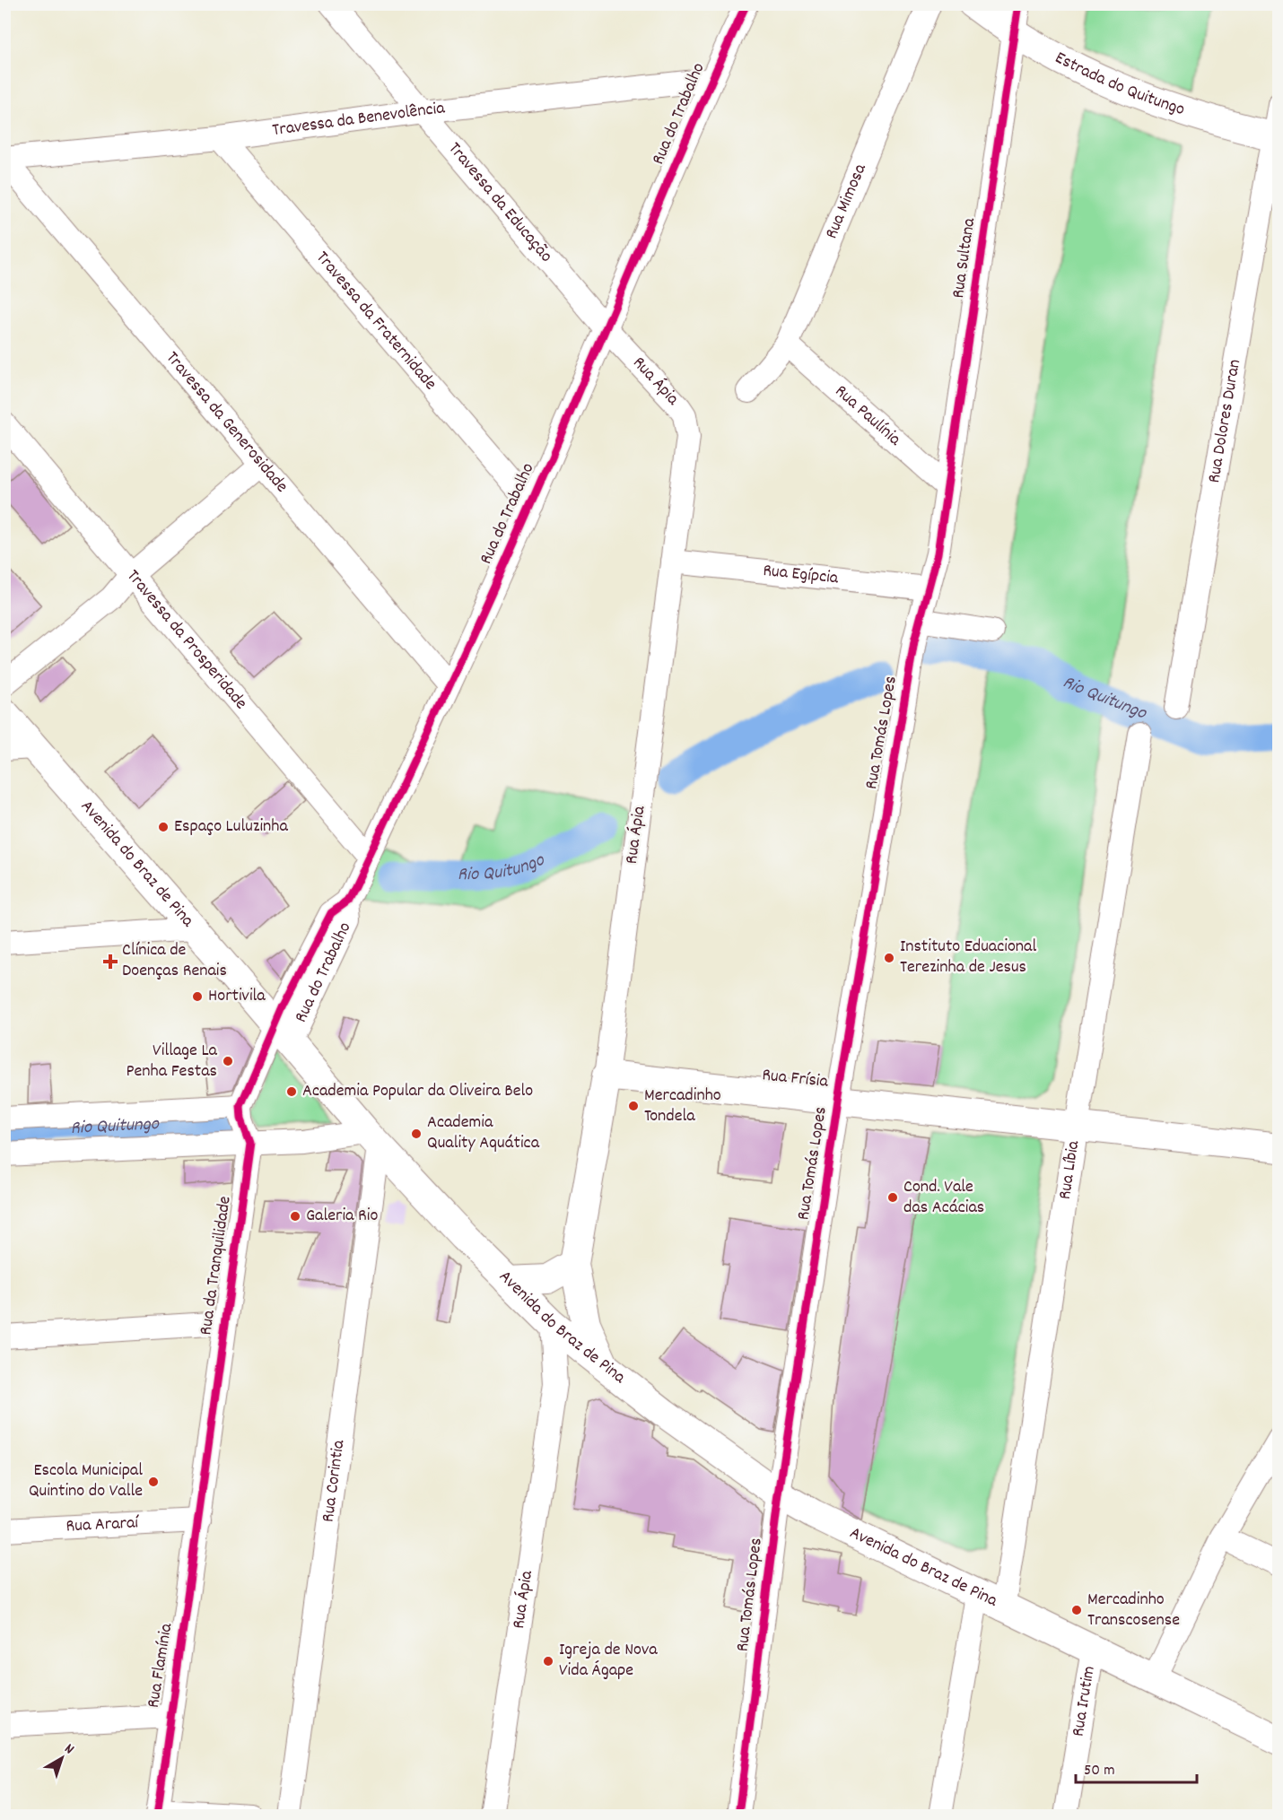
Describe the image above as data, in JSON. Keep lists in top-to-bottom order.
{
  "streets": {
    "main road": [
      "Estrada do Quitungo",
      "Rua Ápia",
      "Avenida do Braz de Pina",
      "Rua Frísia"
    ],
    "street": [
      "Rua do Trabalho",
      "Travessa da Benevolência",
      "Rua Mimosa",
      "Travessa da Educação",
      "Rua Sultana",
      "Travessa da Fraternidade",
      "Rua Paulínia",
      "Rua Dolores Duran",
      "Travessa da Generosidade",
      "Rua Egípcia",
      "Travessa da Prosperidade",
      "Rua Tomás Lopes",
      "Rua Líbia",
      "Rua da Tranquilidade",
      "Rua Corintia",
      "Rua Araraí",
      "Rua Flamínia",
      "Rua Irutim"
    ]
  },
  "crossings": [
    ["Estrada do Quitungo", "Rua Sultana"],
    ["Estrada do Quitungo", "Rua Dolores Duran"],
    ["Rua do Trabalho", "Travessa da Benevolência"],
    ["Rua do Trabalho", "Travessa da Educação"],
    ["Rua do Trabalho", "Travessa da Fraternidade"],
    ["Rua do Trabalho", "Rua Ápia"],
    ["Rua do Trabalho", "Travessa da Generosidade"],
    ["Rua do Trabalho", "Travessa da Prosperidade"],
    ["Rua do Trabalho", "Avenida do Braz de Pina"],
    ["Travessa da Benevolência", "Travessa da Educação"],
    ["Travessa da Benevolência", "Travessa da Fraternidade"],
    ["Travessa da Benevolência", "Travessa da Generosidade"],
    ["Rua Mimosa", "Rua Paulínia"],
    ["Travessa da Educação", "Rua Ápia"],
    ["Rua Sultana", "Rua Paulínia"],
    ["Rua Sultana", "Rua Tomás Lopes"],
    ["Rua Ápia", "Rua Egípcia"],
    ["Rua Ápia", "Avenida do Braz de Pina"],
    ["Rua Ápia", "Rua Frísia"],
    ["Rua Paulínia", "Rua Tomás Lopes"],
    ["Rua Egípcia", "Rua Tomás Lopes"],
    ["Rua Tomás Lopes", "Avenida do Braz de Pina"],
    ["Rua Tomás Lopes", "Rua Frísia"],
    ["Avenida do Braz de Pina", "Rua Líbia"],
    ["Avenida do Braz de Pina", "Rua Corintia"],
    ["Avenida do Braz de Pina", "Rua Irutim"],
    ["Rua Frísia", "Rua Líbia"],
    ["Rua da Tranquilidade", "Rua Araraí"],
    ["Rua da Tranquilidade", "Rua Flamínia"],
    ["Rua Araraí", "Rua Flamínia"]
  ],
  "water": ["Rio Quitungo"],
  "places": {
    "other": [
      "Espaço Luluzinha",
      "Instituto Eduacional Terezinha de Jesus",
      "Hortivila",
      "Village La Penha Festas",
      "Academia Popular da Oliveira Belo",
      "Mercadinho Tondela",
      "Academia Quality Aquática",
      "Cond. Vale das Acácias",
      "Galeria Rio",
      "Escola Municipal Quintino do Valle",
      "Mercadinho Transcosense",
      "Igreja de Nova Vida Ágape"
    ],
    "health": ["Clínica de Doenças Renais"]
  },
  "scale_bar": "50 m",
  "north": "top right"
}
